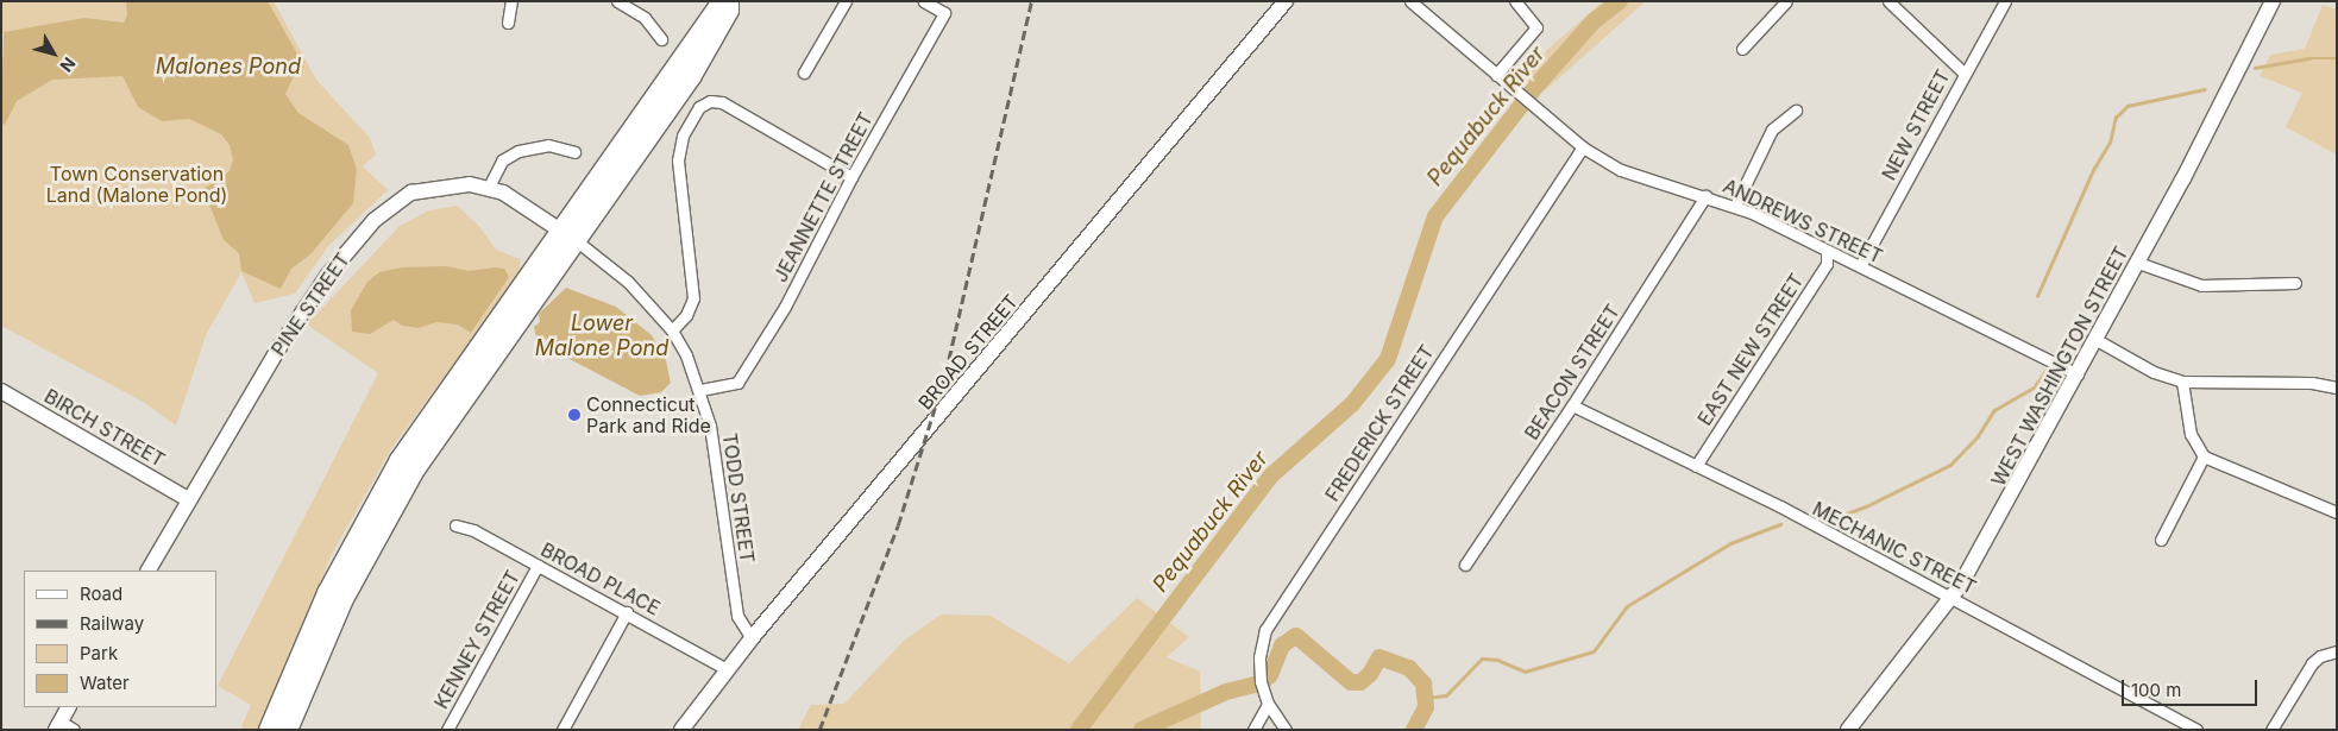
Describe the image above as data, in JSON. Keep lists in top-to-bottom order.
{
  "streets": {
    "main road": [
      "PINE STREET",
      "BROAD STREET",
      "WEST WASHINGTON STREET",
      "BIRCH STREET"
    ],
    "street": [
      "NEW STREET",
      "JEANNETTE STREET",
      "ANDREWS STREET",
      "EAST NEW STREET",
      "BEACON STREET",
      "FREDERICK STREET",
      "TODD STREET",
      "MECHANIC STREET",
      "BROAD PLACE",
      "KENNEY STREET"
    ]
  },
  "crossings": [
    ["NEW STREET", "ANDREWS STREET"],
    ["JEANNETTE STREET", "TODD STREET"],
    ["ANDREWS STREET", "EAST NEW STREET"],
    ["ANDREWS STREET", "WEST WASHINGTON STREET"],
    ["ANDREWS STREET", "BEACON STREET"],
    ["ANDREWS STREET", "FREDERICK STREET"],
    ["PINE STREET", "BIRCH STREET"],
    ["PINE STREET", "TODD STREET"],
    ["EAST NEW STREET", "MECHANIC STREET"],
    ["BROAD STREET", "TODD STREET"],
    ["BROAD STREET", "BROAD PLACE"],
    ["WEST WASHINGTON STREET", "MECHANIC STREET"],
    ["BEACON STREET", "MECHANIC STREET"],
    ["BROAD PLACE", "KENNEY STREET"]
  ],
  "water": ["Malones Pond", "Pequabuck River", "Lower Malone Pond"],
  "parks": ["Town Conservation Land (Malone Pond)"],
  "places": ["Connecticut Park and Ride"],
  "legend": [
    "Road",
    "Railway",
    "Park",
    "Water"
  ],
  "scale_bar": "100 m",
  "north": "bottom right"
}
